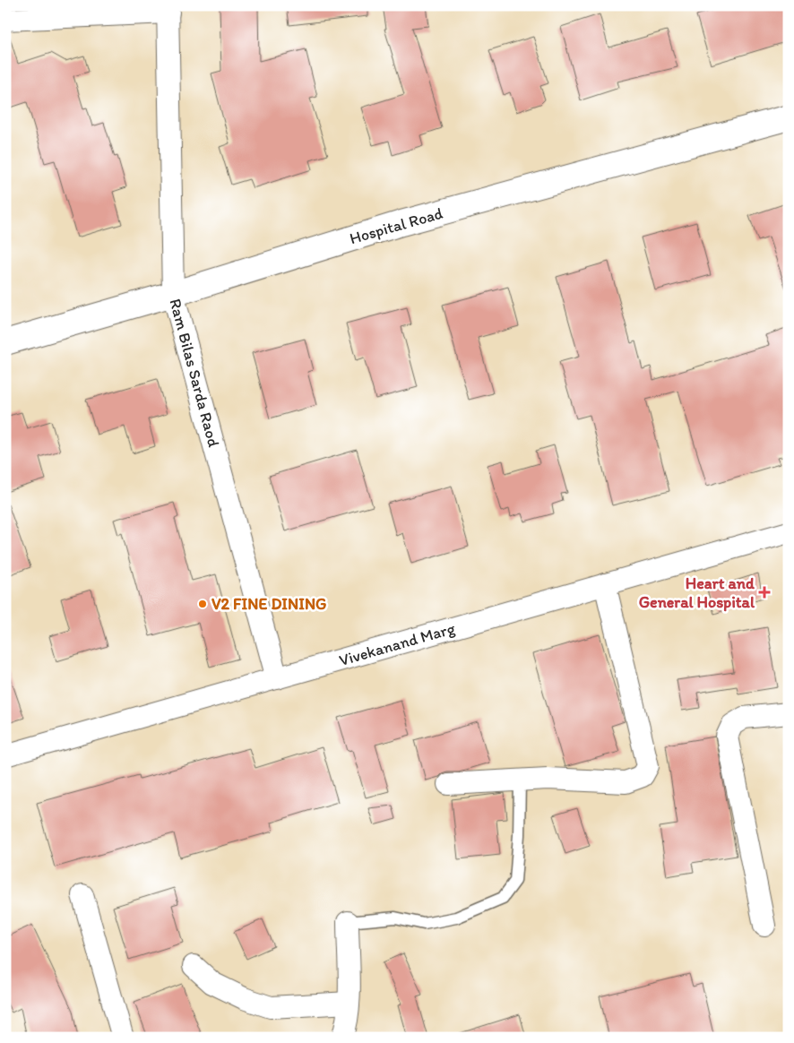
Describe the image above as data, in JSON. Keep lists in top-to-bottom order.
{
  "streets": {
    "street": ["Hospital Road", "Ram Bilas Sarda Raod", "Vivekanand Marg"]
  },
  "crossings": [
    ["Hospital Road", "Ram Bilas Sarda Raod"],
    ["Ram Bilas Sarda Raod", "Vivekanand Marg"]
  ],
  "places": {
    "health": ["Heart and General Hospital"],
    "other": ["V2 FINE DINING"]
  }
}
